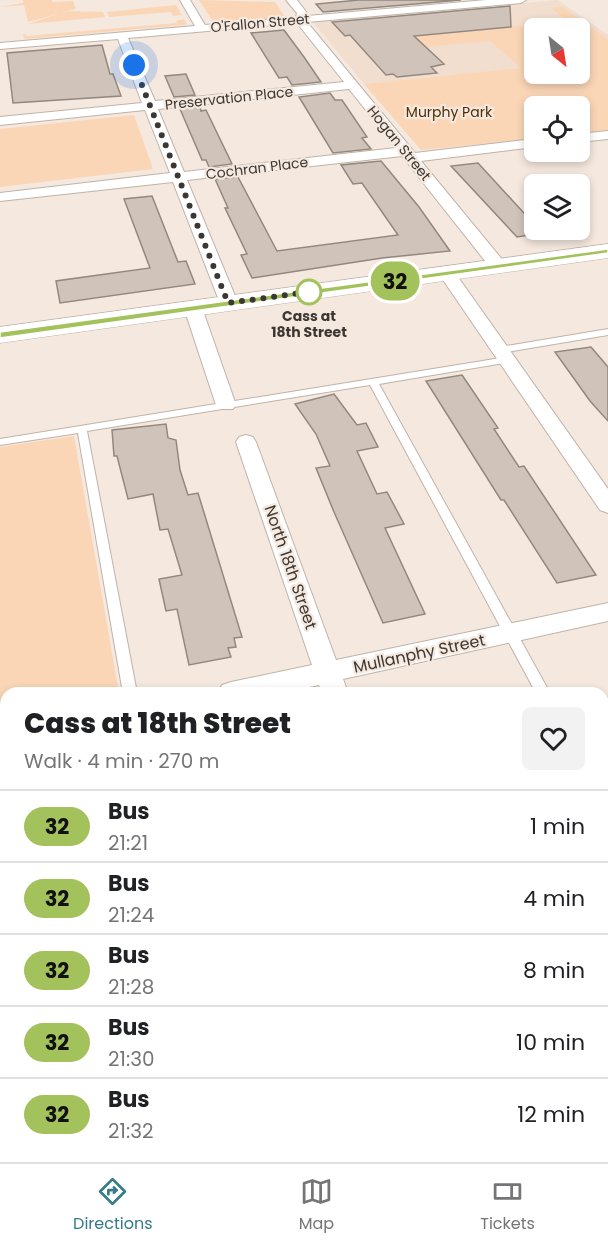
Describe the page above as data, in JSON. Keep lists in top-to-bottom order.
{
  "streets": {
    "street": [
      "O'Fallon Street",
      "Preservation Place",
      "Hogan Street",
      "Cochran Place",
      "North 18th Street",
      "Mullanphy Street"
    ]
  },
  "crossings": [
    ["O'Fallon Street", "Hogan Street"],
    ["Preservation Place", "Hogan Street"],
    ["Hogan Street", "Cochran Place"],
    ["North 18th Street", "Mullanphy Street"]
  ],
  "parks": ["Murphy Park"],
  "places": ["Cass at 18th Street"],
  "lines": ["bus line 32"],
  "north": "bottom right",
  "page": {
    "on_map": "32",
    "heading": ["Cass at 18th Street", "Walk · 4 min · 270 m"],
    "list": [
      {
        "mark": "32",
        "name": "Bus",
        "note": "21:21",
        "value": "1 min"
      },
      {
        "mark": "32",
        "name": "Bus",
        "note": "21:24",
        "value": "4 min"
      },
      {
        "mark": "32",
        "name": "Bus",
        "note": "21:28",
        "value": "8 min"
      },
      {
        "mark": "32",
        "name": "Bus",
        "note": "21:30",
        "value": "10 min"
      },
      {
        "mark": "32",
        "name": "Bus",
        "note": "21:32",
        "value": "12 min"
      }
    ],
    "tabs": ["Directions", "Map", "Tickets"]
  }
}
